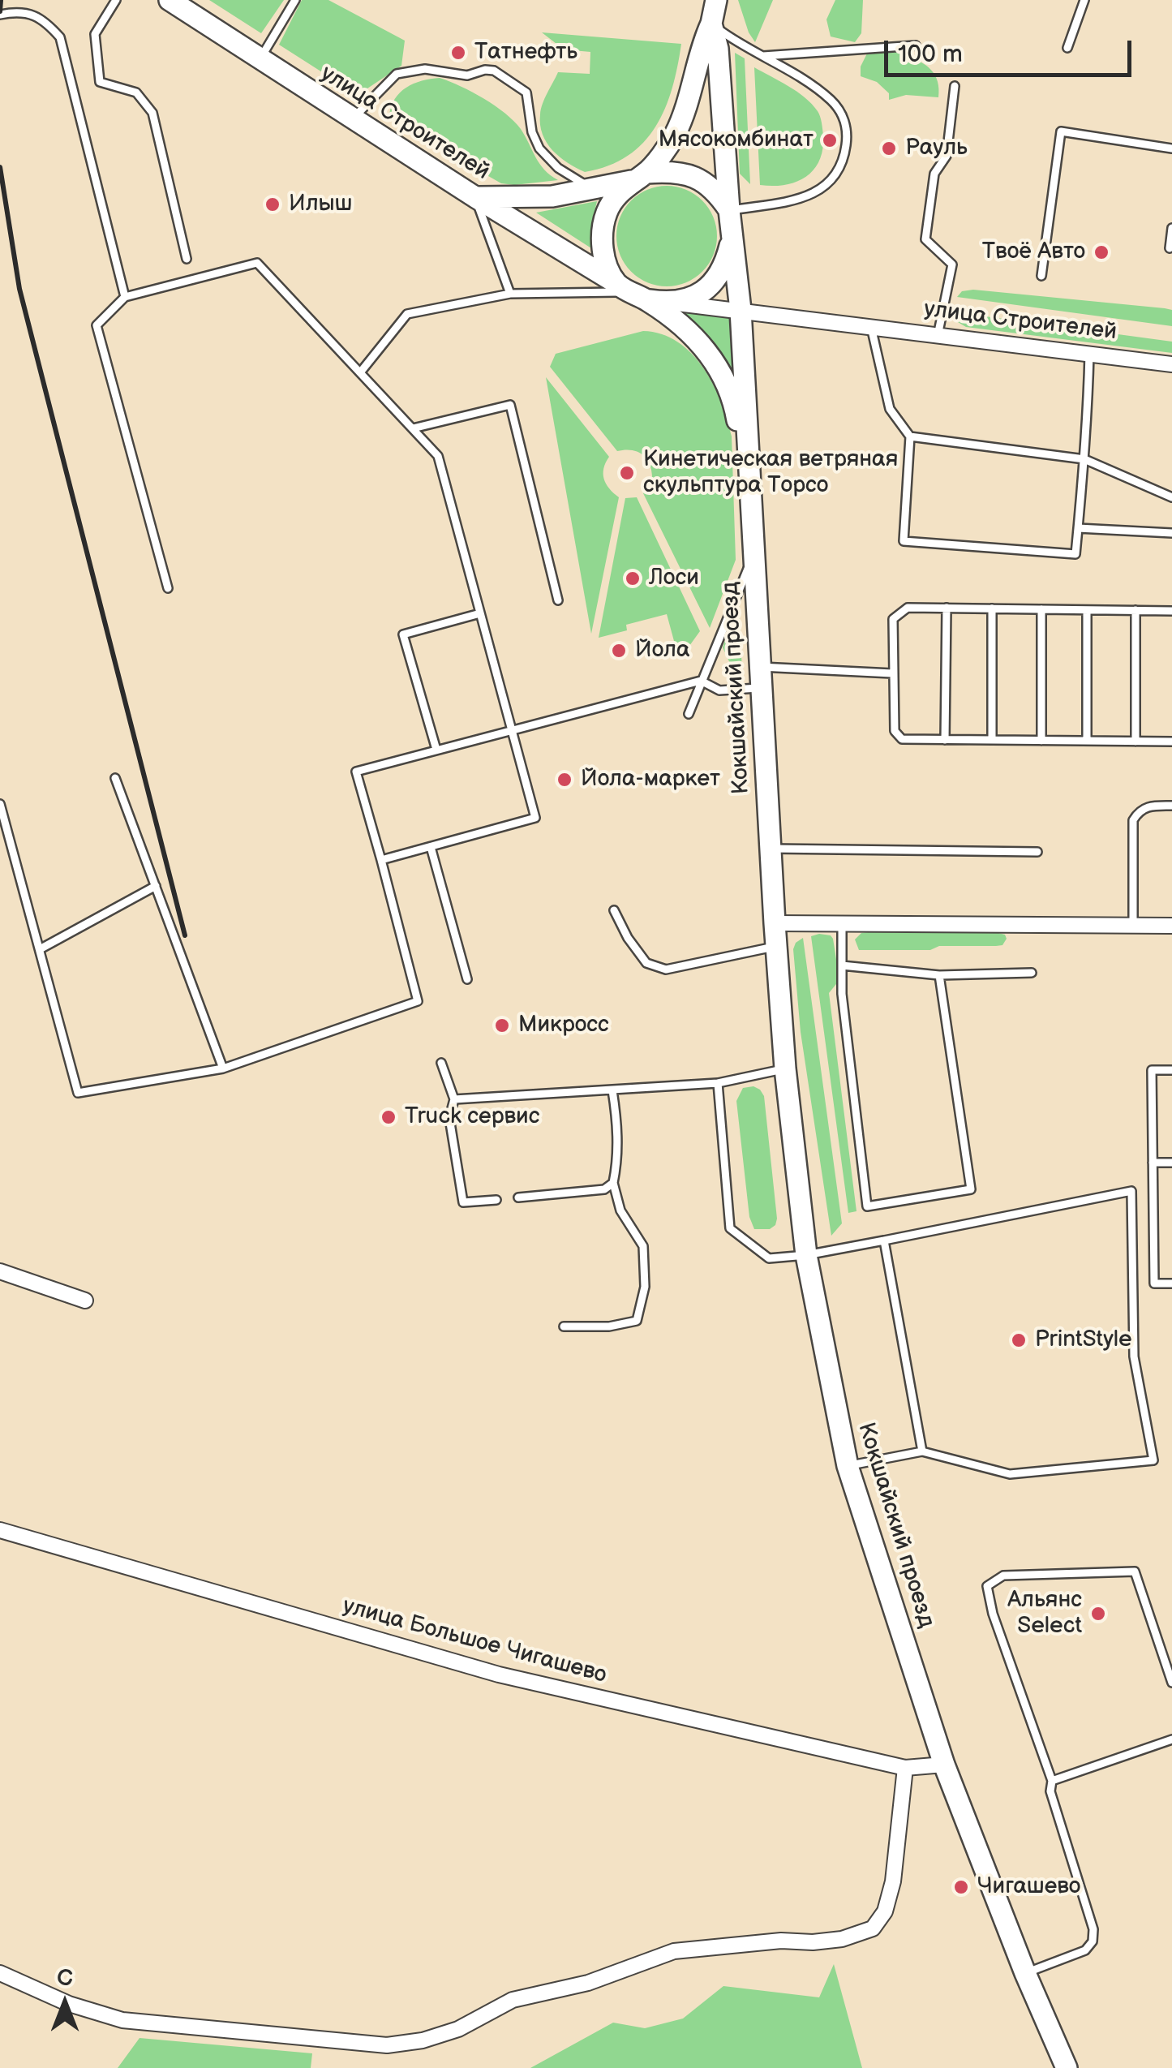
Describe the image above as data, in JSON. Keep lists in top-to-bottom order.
{
  "streets": {
    "main road": ["улица Строителей", "Кокшайский проезд"],
    "street": ["улица Большое Чигашево"]
  },
  "crossings": [
    ["улица Строителей", "Кокшайский проезд"],
    ["Кокшайский проезд", "улица Большое Чигашево"]
  ],
  "places": [
    "Татнефть",
    "Мясокомбинат",
    "Рауль",
    "Илыш",
    "Твоё Авто",
    "Кинетическая ветряная скульптура Торсо",
    "Лоси",
    "Йола",
    "Йола-маркет",
    "Микросс",
    "Truck сервис",
    "PrintStyle",
    "Альянс Select",
    "Чигашево"
  ],
  "scale_bar": "100 m",
  "north": "top"
}
